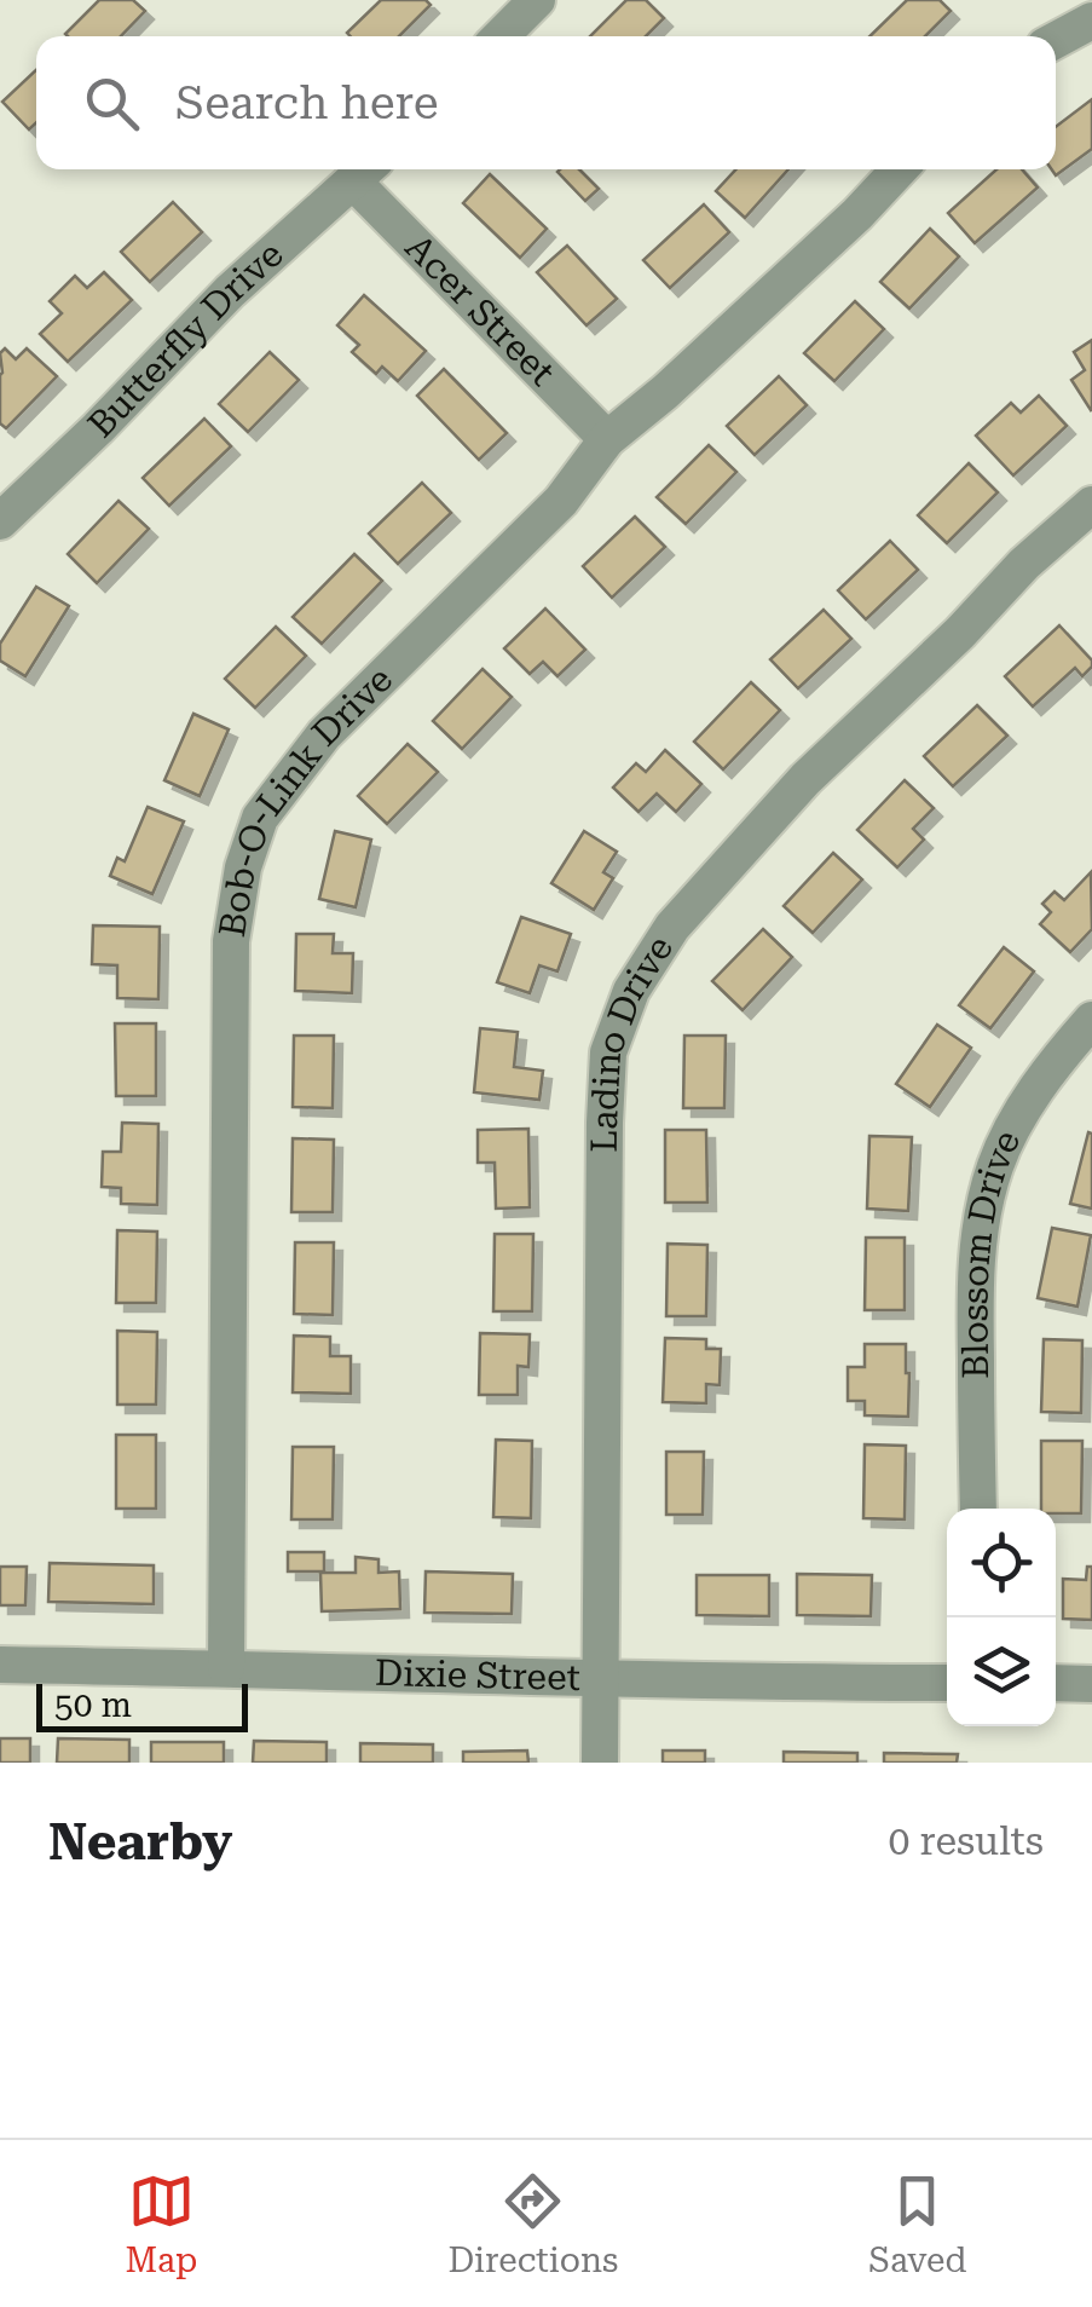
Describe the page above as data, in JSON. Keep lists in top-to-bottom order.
{
  "streets": {
    "street": [
      "Acer Street",
      "Butterfly Drive",
      "Bob-O-Link Drive",
      "Ladino Drive",
      "Blossom Drive",
      "Dixie Street"
    ]
  },
  "crossings": [
    ["Acer Street", "Butterfly Drive"],
    ["Acer Street", "Bob-O-Link Drive"],
    ["Bob-O-Link Drive", "Dixie Street"],
    ["Ladino Drive", "Dixie Street"]
  ],
  "scale_bar": "50 m",
  "page": {
    "search": "Search here",
    "scale": "50 m",
    "heading": ["Nearby", "0 results"],
    "nav": ["Map", "Directions", "Saved"]
  }
}
